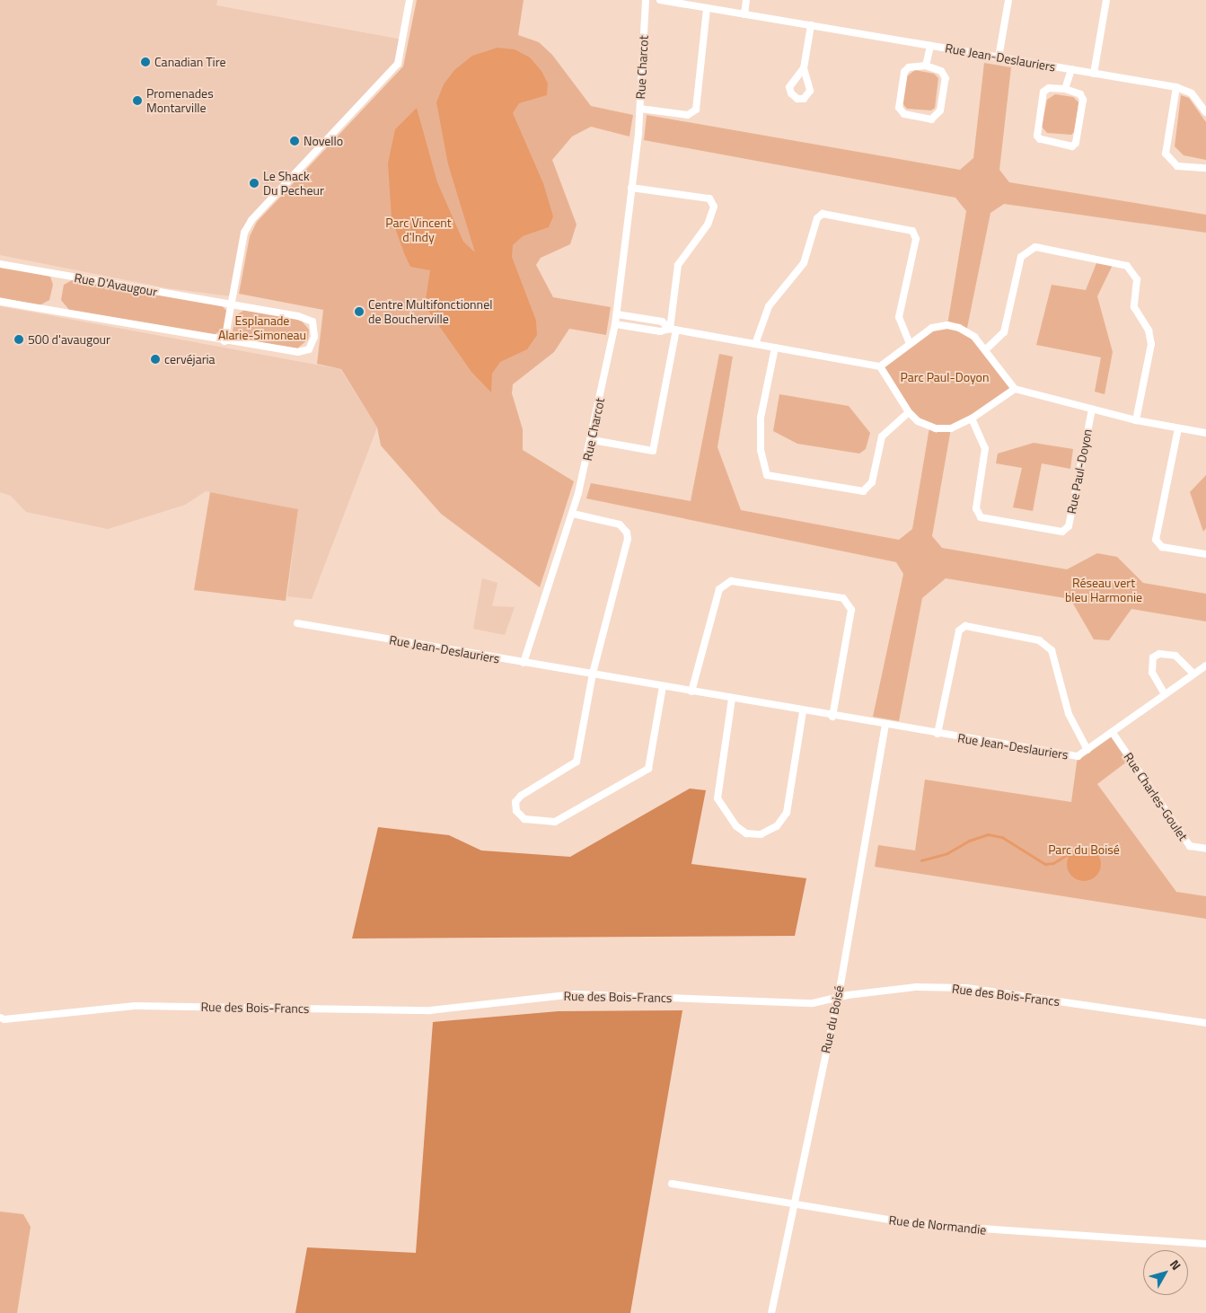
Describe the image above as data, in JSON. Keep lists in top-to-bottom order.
{
  "streets": {
    "street": [
      "Rue Jean-Deslauriers",
      "Rue Charcot",
      "Rue D'Avaugour",
      "Rue Paul-Doyon",
      "Rue Charles-Goulet",
      "Rue des Bois-Francs",
      "Rue du Boisé",
      "Rue de Normandie"
    ]
  },
  "crossings": [
    ["Rue Jean-Deslauriers", "Rue Charcot"],
    ["Rue Jean-Deslauriers", "Rue Charles-Goulet"],
    ["Rue Jean-Deslauriers", "Rue du Boisé"],
    ["Rue des Bois-Francs", "Rue du Boisé"],
    ["Rue du Boisé", "Rue de Normandie"]
  ],
  "parks": [
    "Parc Vincent d'Indy",
    "Esplanade Alarie-Simoneau",
    "Parc Paul-Doyon",
    "Réseau vert bleu Harmonie",
    "Parc du Boisé"
  ],
  "places": [
    "Canadian Tire",
    "Promenades Montarville",
    "Novello",
    "Le Shack Du Pecheur",
    "Centre Multifonctionnel de Boucherville",
    "500 d'avaugour",
    "cervéjaria"
  ],
  "north": "top right"
}
